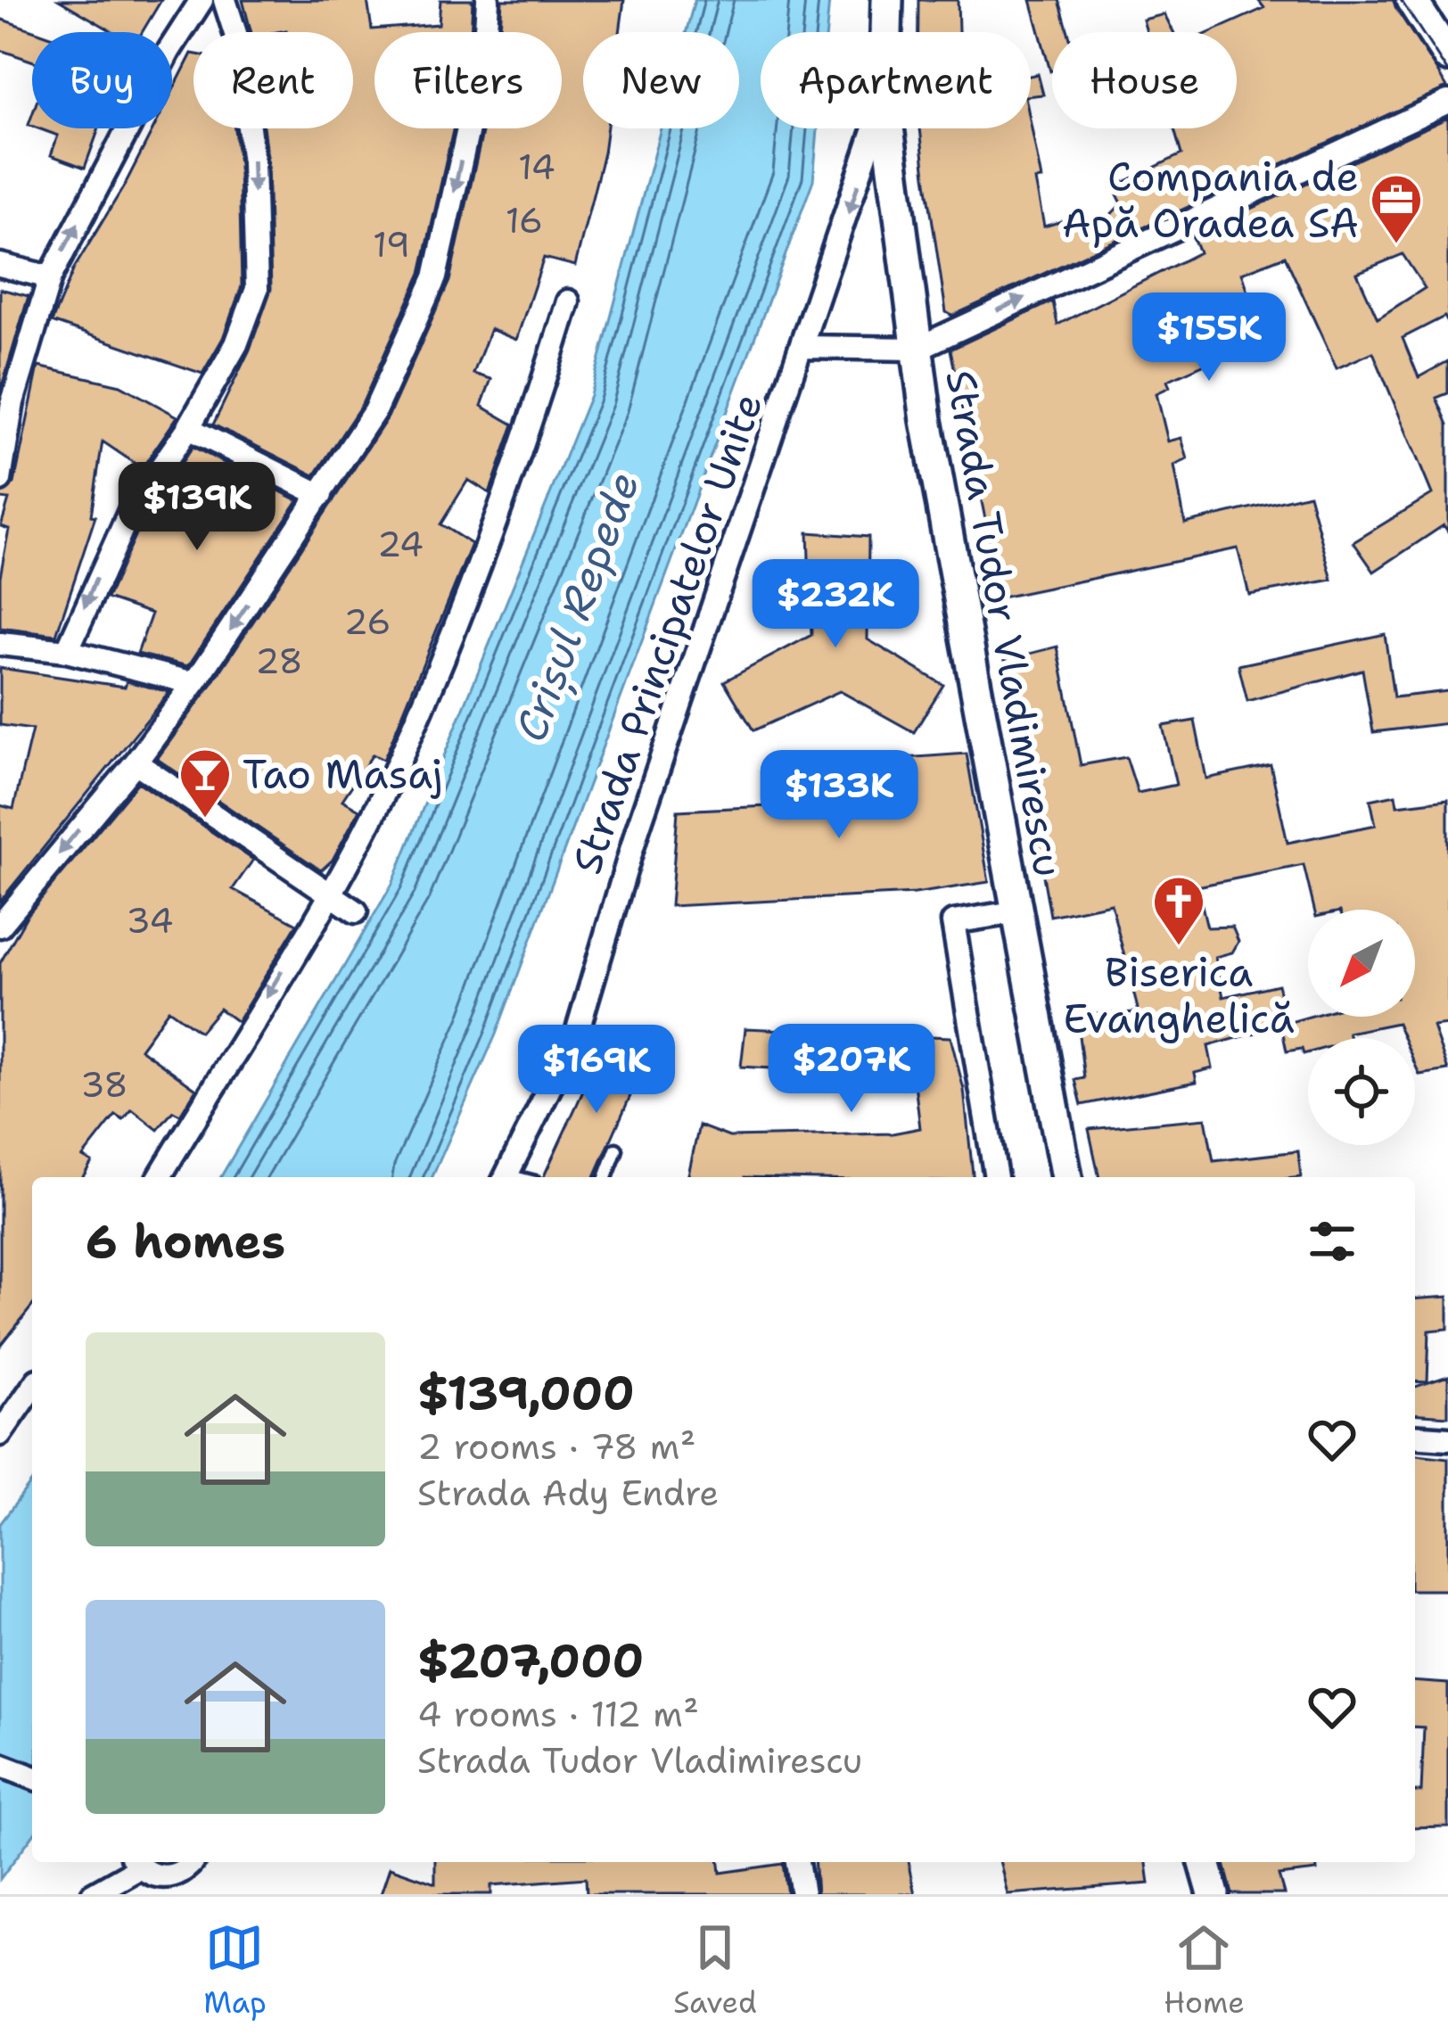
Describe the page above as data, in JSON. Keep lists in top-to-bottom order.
{
  "streets": {
    "street": ["Strada Tudor Vladimirescu", "Strada Principatelor Unite"]
  },
  "crossings": [
    ["Strada Tudor Vladimirescu", "Strada Principatelor Unite"]
  ],
  "water": ["Crișul Repede"],
  "places": {
    "office": ["Compania de Apă Oradea SA"],
    "bar": ["Tao Masaj"],
    "church": ["Biserica Evanghelică"]
  },
  "house_numbers": [
    "14",
    "16",
    "19",
    "24",
    "26",
    "28",
    "34",
    "38"
  ],
  "north": "bottom left",
  "page": {
    "chip": [
      "Buy",
      "Rent",
      "Filters",
      "New",
      "Apartment",
      "House"
    ],
    "price": [
      "$155K",
      "$139K",
      "$232K",
      "$133K",
      "$207K",
      "$169K"
    ],
    "heading": "6 homes",
    "list": [
      {
        "name": "$139,000",
        "note": "2 rooms · 78 m² · Strada Ady Endre"
      },
      {
        "name": "$207,000",
        "note": "4 rooms · 112 m² · Strada Tudor Vladimirescu"
      }
    ],
    "tabs": ["Map", "Saved", "Home"]
  }
}
